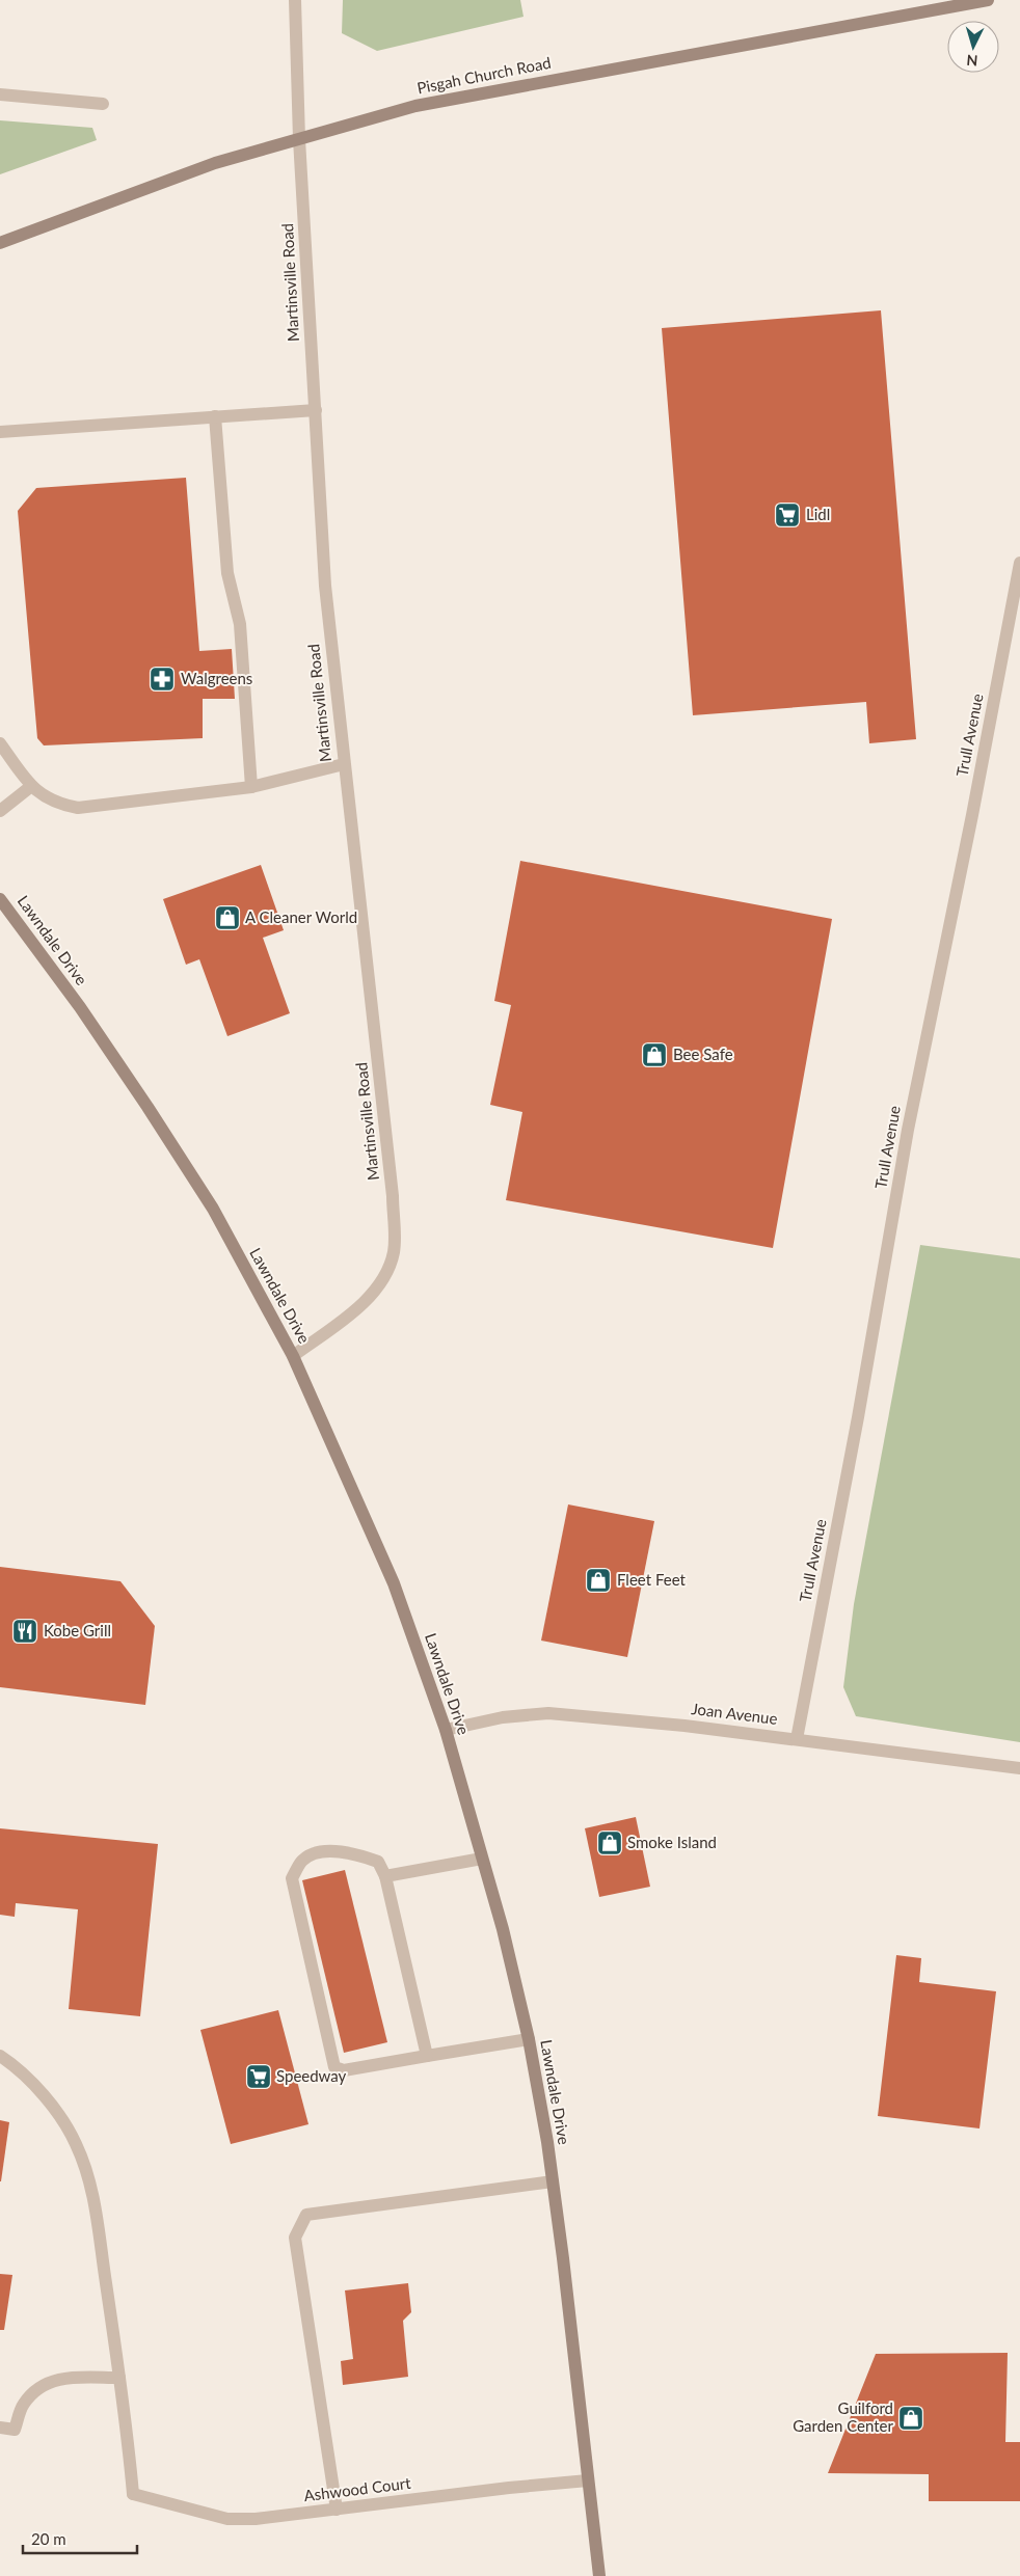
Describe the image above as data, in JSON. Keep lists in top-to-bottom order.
{
  "streets": {
    "main road": ["Pisgah Church Road", "Lawndale Drive"],
    "street": [
      "Martinsville Road",
      "Trull Avenue",
      "Joan Avenue",
      "Ashwood Court"
    ]
  },
  "crossings": [
    ["Pisgah Church Road", "Martinsville Road"],
    ["Martinsville Road", "Lawndale Drive"],
    ["Trull Avenue", "Joan Avenue"],
    ["Lawndale Drive", "Joan Avenue"],
    ["Lawndale Drive", "Ashwood Court"]
  ],
  "places": {
    "supermarket": ["Lidl", "Speedway"],
    "pharmacy": ["Walgreens"],
    "shop": [
      "A Cleaner World",
      "Bee Safe",
      "Fleet Feet",
      "Smoke Island",
      "Guilford Garden Center"
    ],
    "restaurant": ["Kobe Grill"]
  },
  "scale_bar": "20 m",
  "north": "bottom"
}
